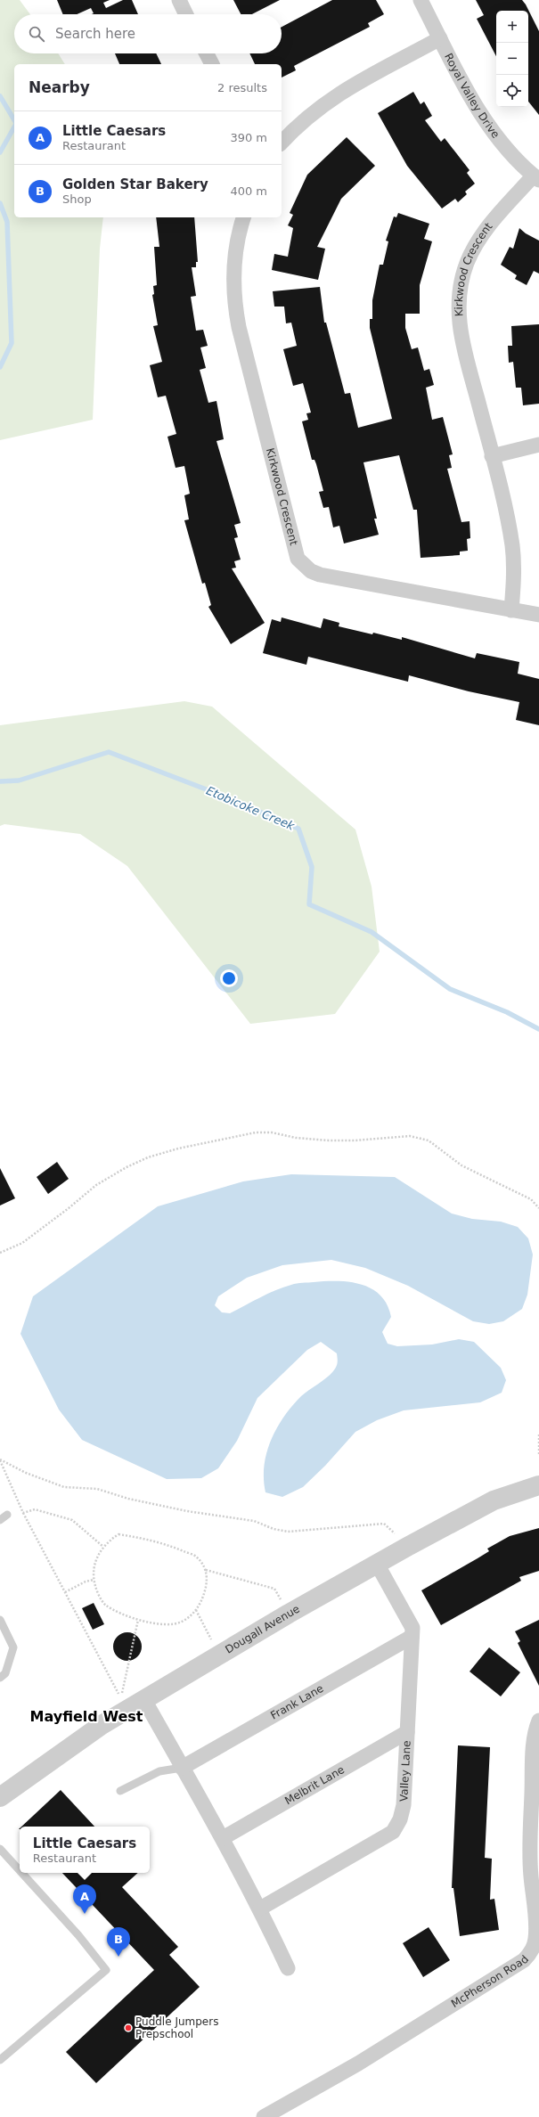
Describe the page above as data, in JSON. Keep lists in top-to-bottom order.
{
  "streets": {
    "street": [
      "Royal Valley Drive",
      "Kirkwood Crescent",
      "Dougall Avenue",
      "Frank Lane",
      "Valley Lane",
      "Melbrit Lane",
      "McPherson Road"
    ]
  },
  "crossings": [
    ["Royal Valley Drive", "Kirkwood Crescent"],
    ["Dougall Avenue", "Valley Lane"],
    ["Frank Lane", "Valley Lane"],
    ["Valley Lane", "Melbrit Lane"]
  ],
  "districts": ["Mayfield West"],
  "water": ["Etobicoke Creek"],
  "places": ["Puddle Jumpers Prepschool"],
  "page": {
    "map_buttons": ["+", "−"],
    "search": "Search here",
    "heading": ["Nearby", "2 results"],
    "list": [
      {
        "mark": "A",
        "name": "Little Caesars",
        "note": "Restaurant",
        "value": "390 m"
      },
      {
        "mark": "B",
        "name": "Golden Star Bakery",
        "note": "Shop",
        "value": "400 m"
      }
    ],
    "popup": ["Little Caesars", "Restaurant"],
    "pins": ["A", "B"]
  }
}
